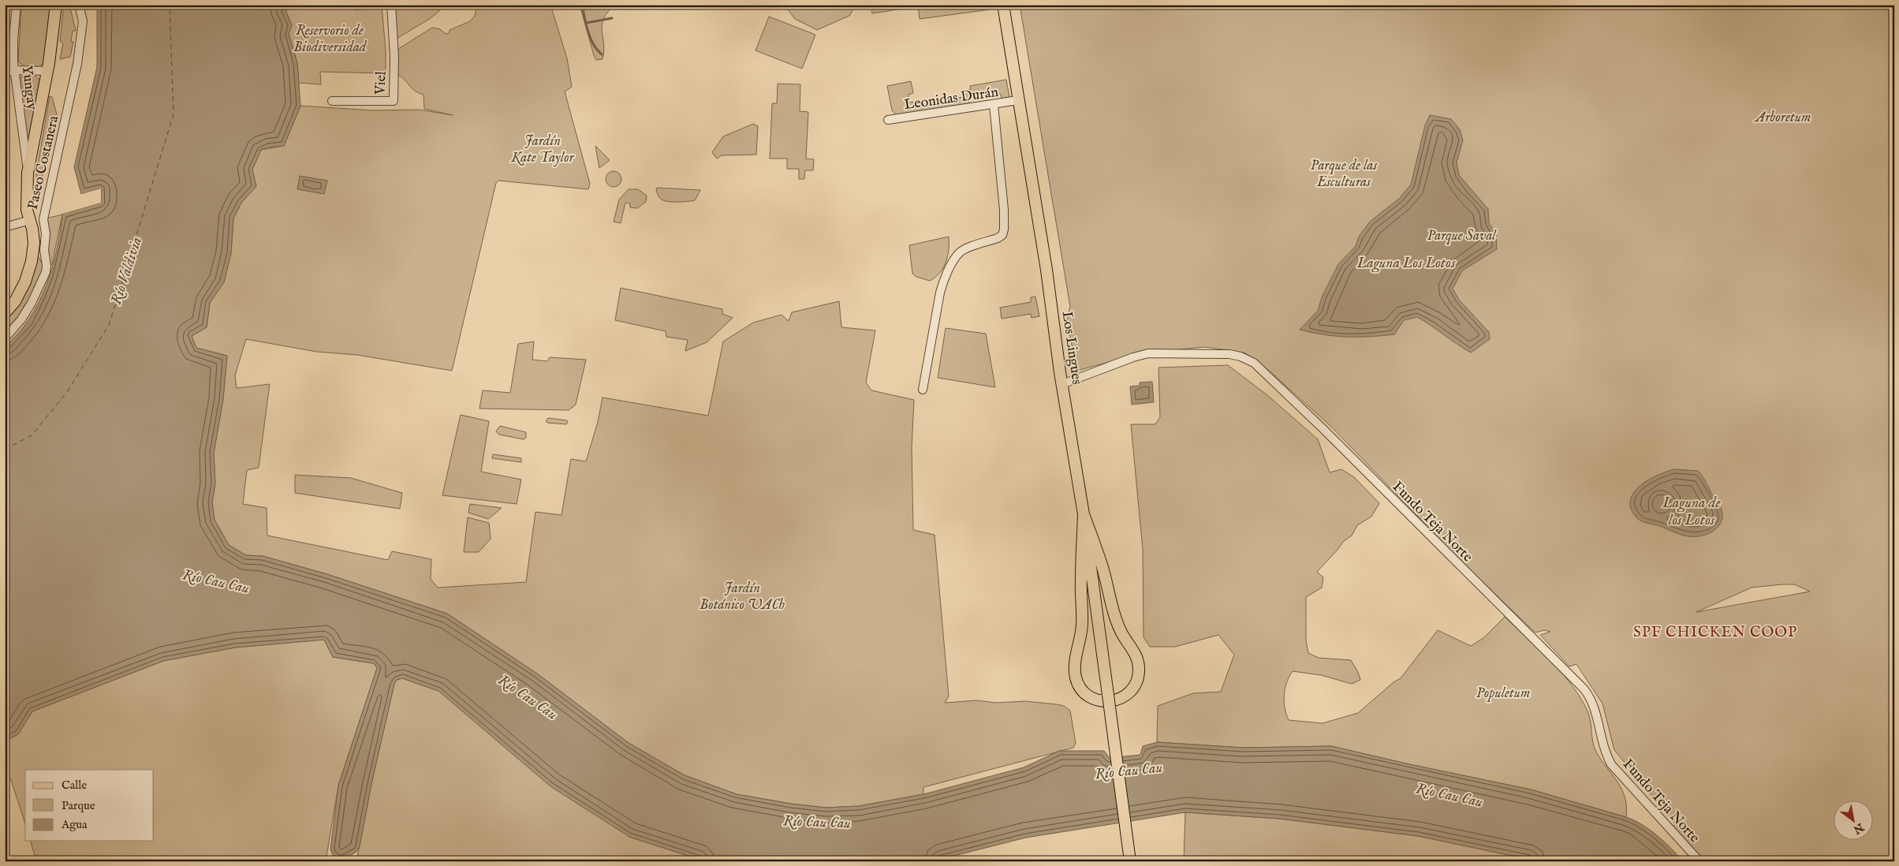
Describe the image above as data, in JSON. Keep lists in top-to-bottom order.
{
  "streets": {
    "main road": ["Los Lingues"],
    "street": [
      "Viel",
      "Yungay",
      "Leonidas Durán",
      "Paseo Costanera",
      "Fundo Teja Norte"
    ]
  },
  "crossings": [
    ["Leonidas Durán", "Los Lingues"],
    ["Los Lingues", "Fundo Teja Norte"]
  ],
  "districts": ["SPF CHICKEN COOP"],
  "water": [
    "Laguna Los Lotos",
    "Río Valdivia",
    "Laguna de los Lotos",
    "Río Cau Cau"
  ],
  "parks": [
    "Reservorio de Biodiversidad",
    "Arboretum",
    "Jardín Kate Taylor",
    "Parque de las Esculturas",
    "Parque Saval",
    "Jardín Botánico UACh",
    "Populetum"
  ],
  "legend": ["Calle", "Parque", "Agua"],
  "north": "bottom right"
}
